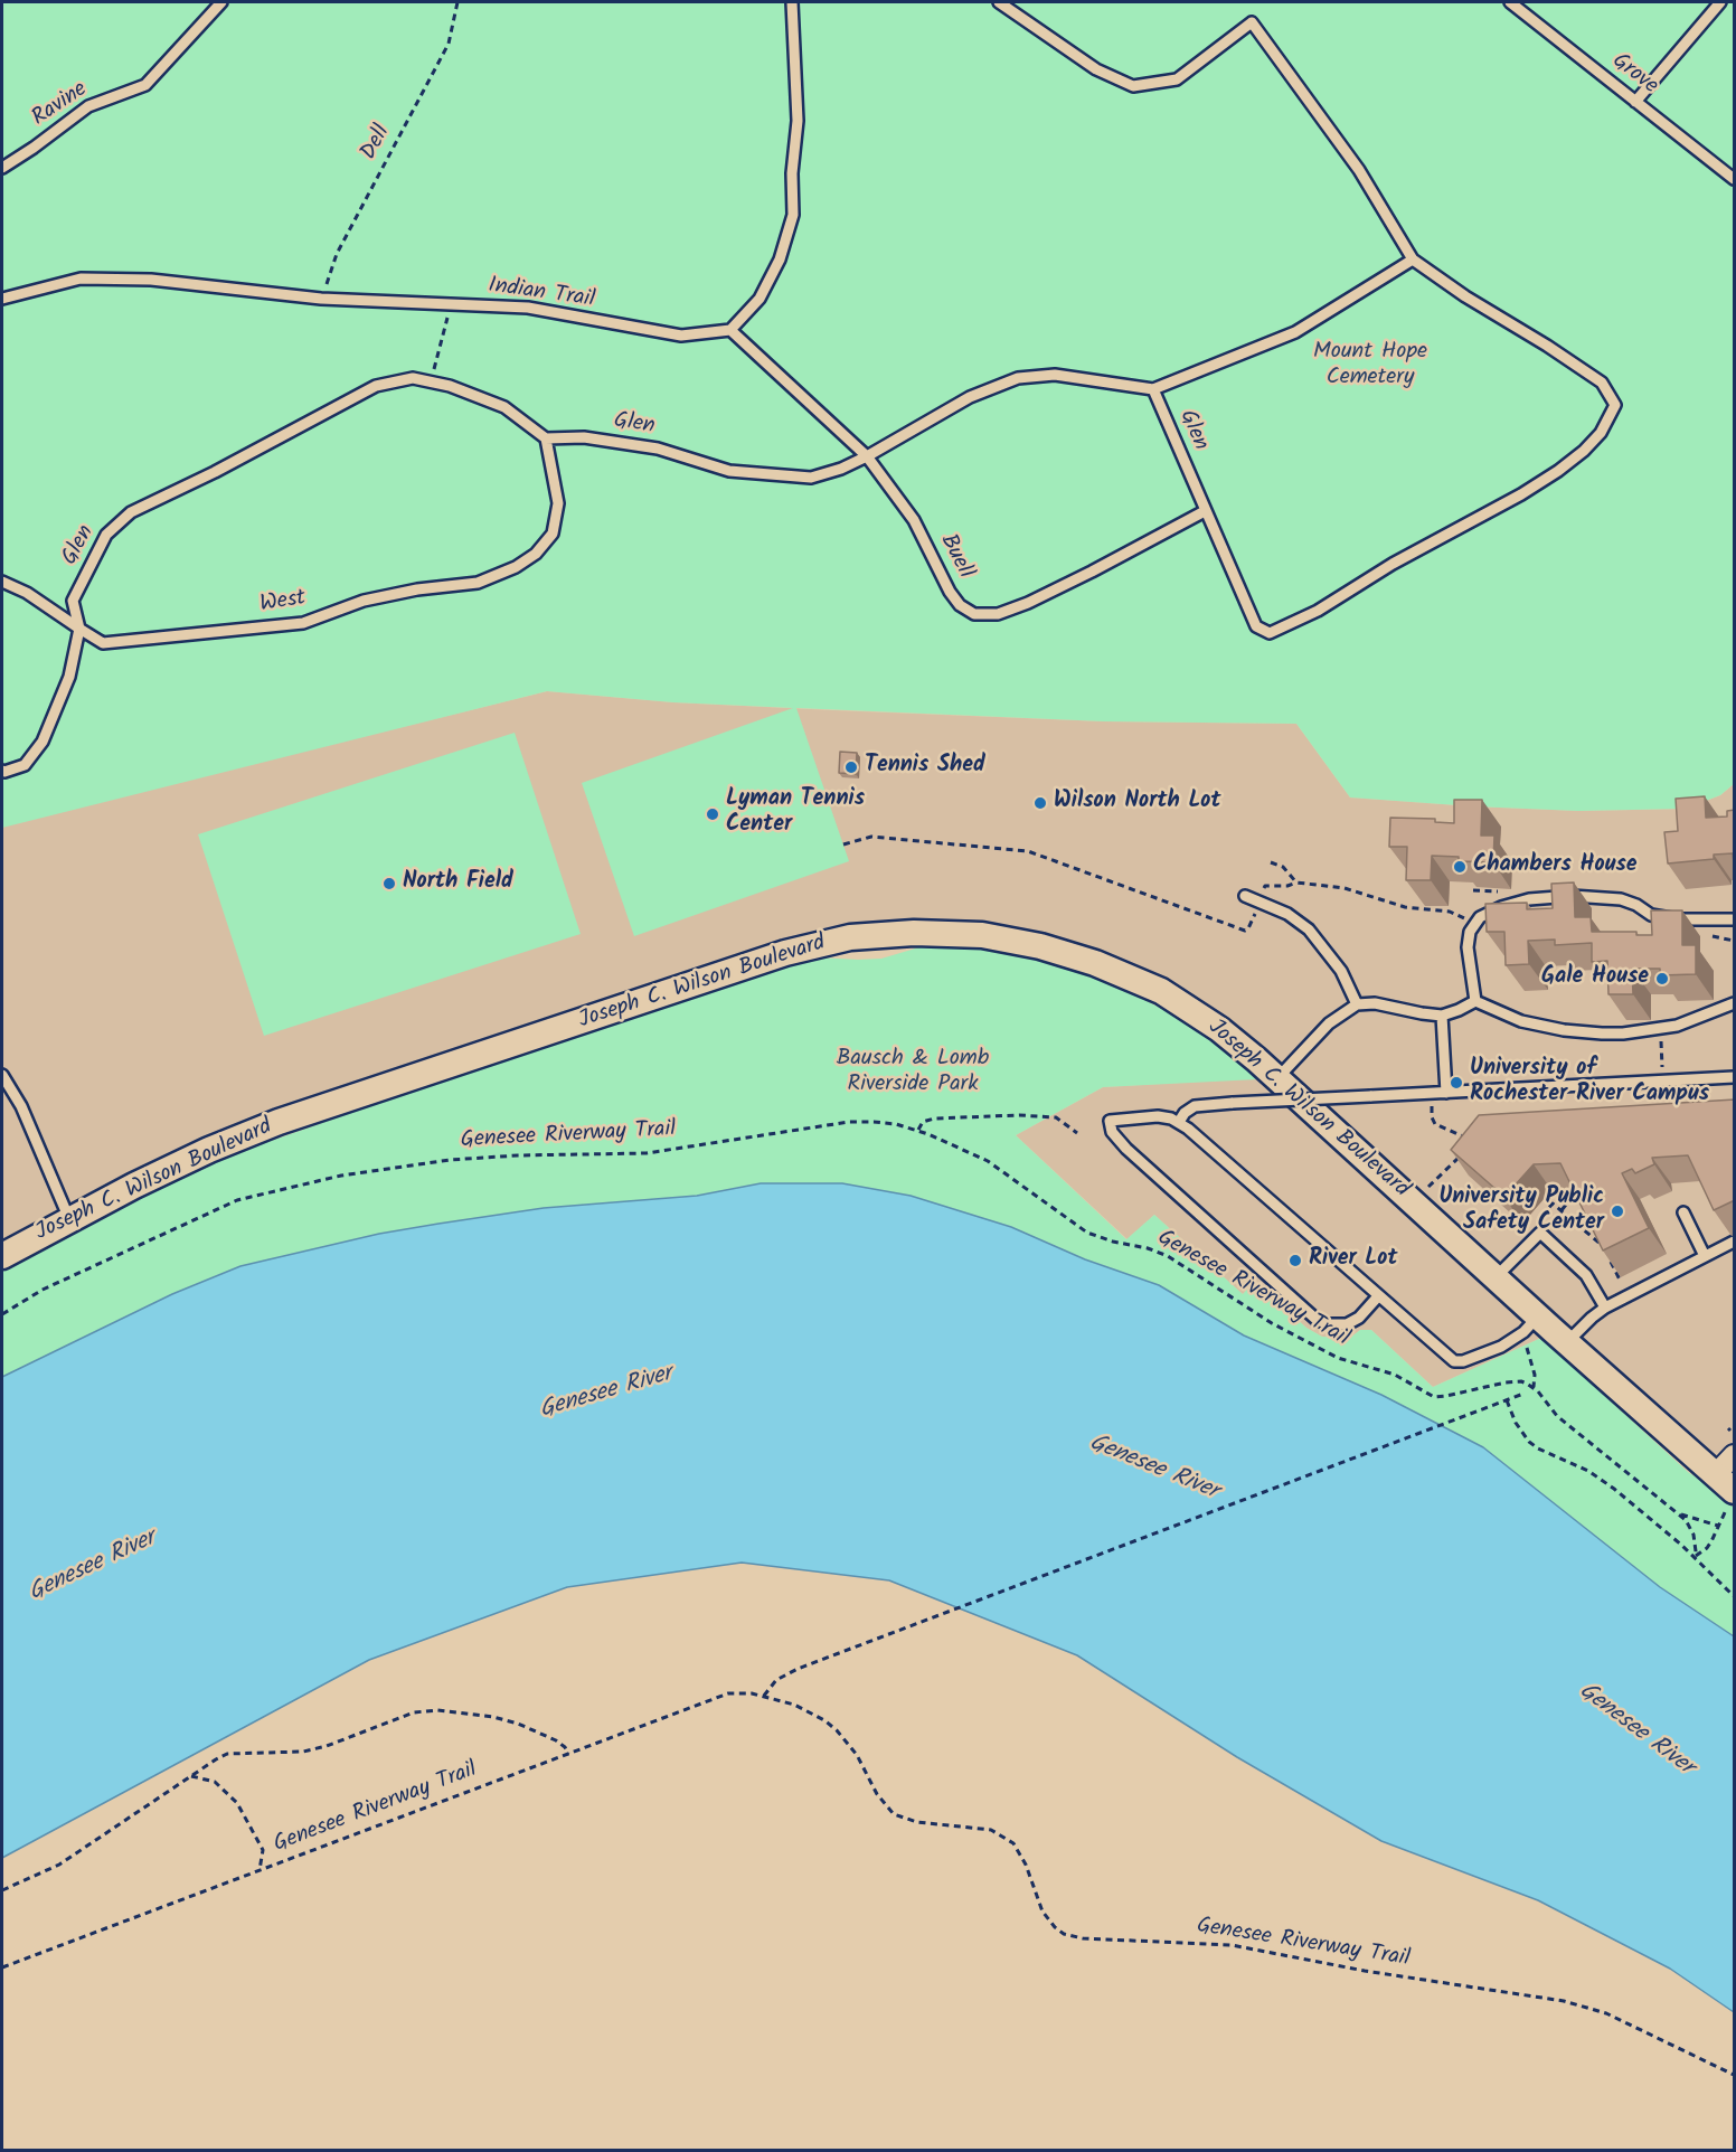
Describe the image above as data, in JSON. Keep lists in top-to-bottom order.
{
  "streets": {
    "street": ["Joseph C. Wilson Boulevard"],
    "lane": [
      "Grove",
      "Ravine",
      "Indian Trail",
      "Glen",
      "Buell",
      "West"
    ],
    "path": ["Dell", "Genesee Riverway Trail"]
  },
  "crossings": [
    ["Dell", "Indian Trail"],
    ["Indian Trail", "Buell"],
    ["Glen", "Buell"],
    ["Glen", "West"]
  ],
  "water": ["Genesee River"],
  "parks": ["Mount Hope Cemetery", "Bausch & Lomb Riverside Park"],
  "places": [
    "Tennis Shed",
    "Wilson North Lot",
    "Lyman Tennis Center",
    "Chambers House",
    "North Field",
    "Gale House",
    "University of Rochester River Campus",
    "University Public Safety Center",
    "River Lot"
  ]
}
